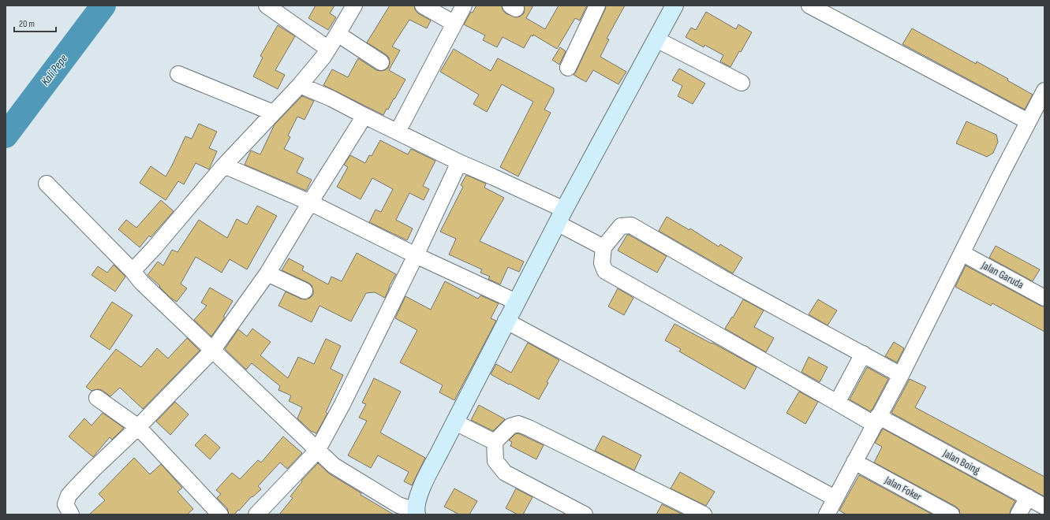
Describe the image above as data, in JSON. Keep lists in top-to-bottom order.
{
  "streets": {
    "street": ["Jalan Garuda", "Jalan Boing", "Jalan Foker"]
  },
  "water": ["Kali Pepe"],
  "scale_bar": "20 m"
}
